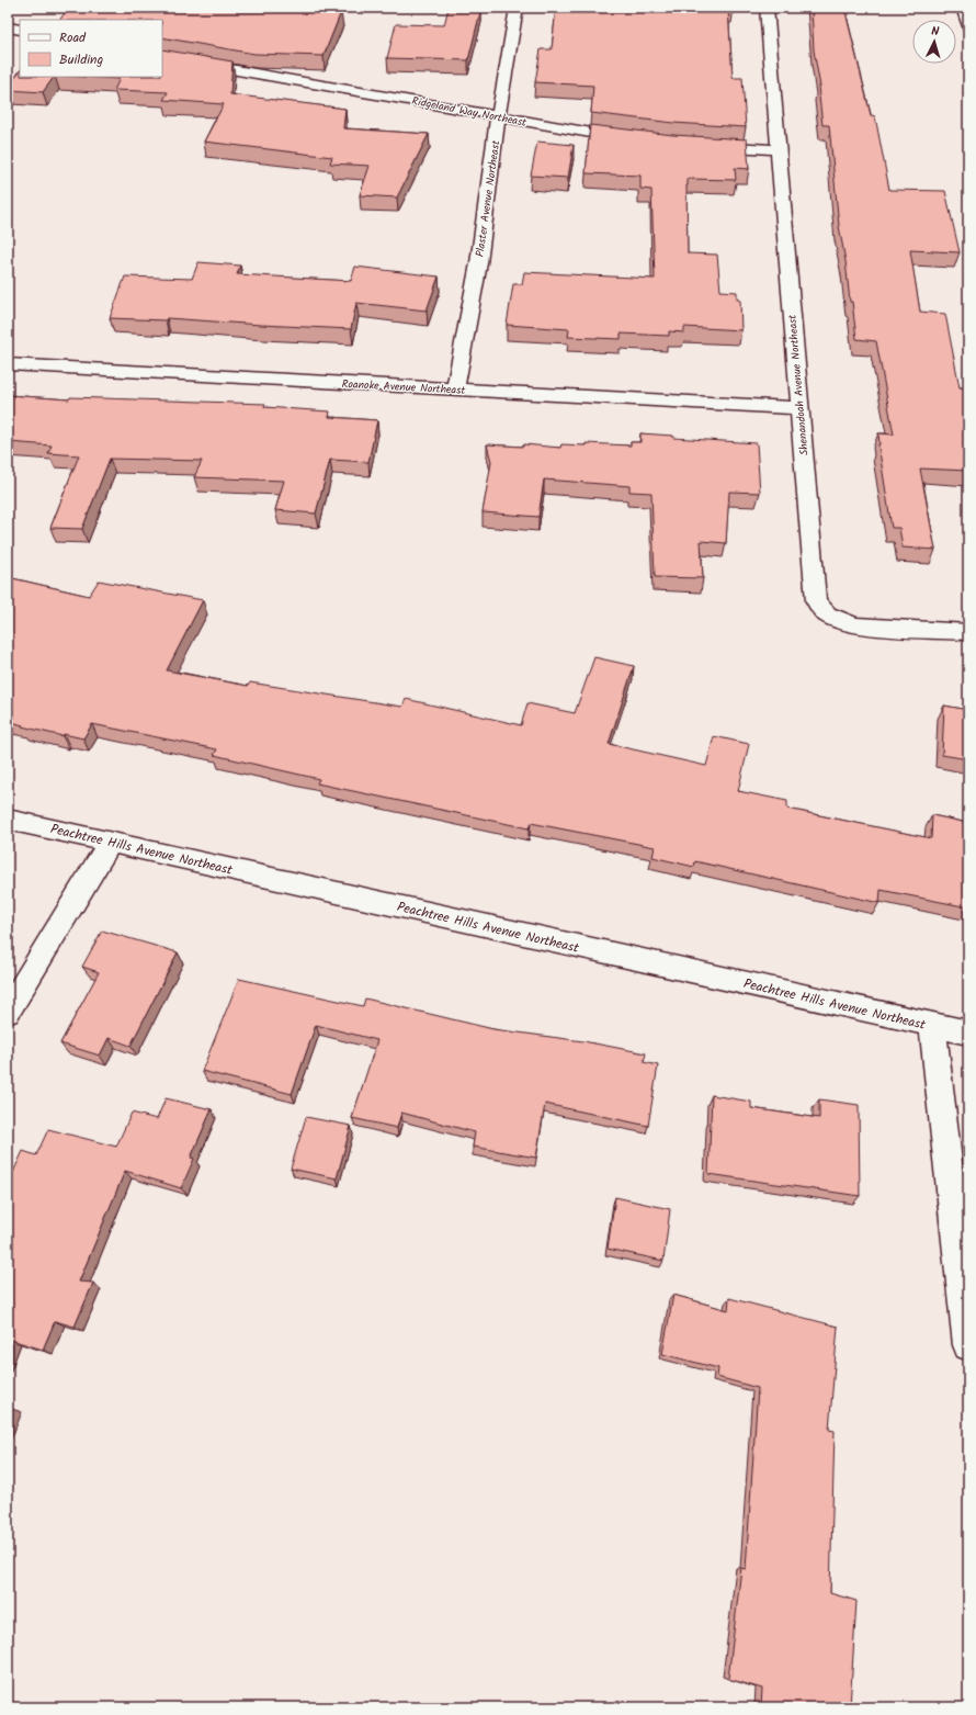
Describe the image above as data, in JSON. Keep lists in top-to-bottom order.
{
  "streets": {
    "street": [
      "Ridgeland Way Northeast",
      "Plaster Avenue Northeast",
      "Shenandoah Avenue Northeast",
      "Roanoke Avenue Northeast",
      "Peachtree Hills Avenue Northeast"
    ]
  },
  "crossings": [
    ["Ridgeland Way Northeast", "Plaster Avenue Northeast"],
    ["Plaster Avenue Northeast", "Roanoke Avenue Northeast"],
    ["Shenandoah Avenue Northeast", "Roanoke Avenue Northeast"]
  ],
  "legend": ["Road", "Building"],
  "north": "top"
}
